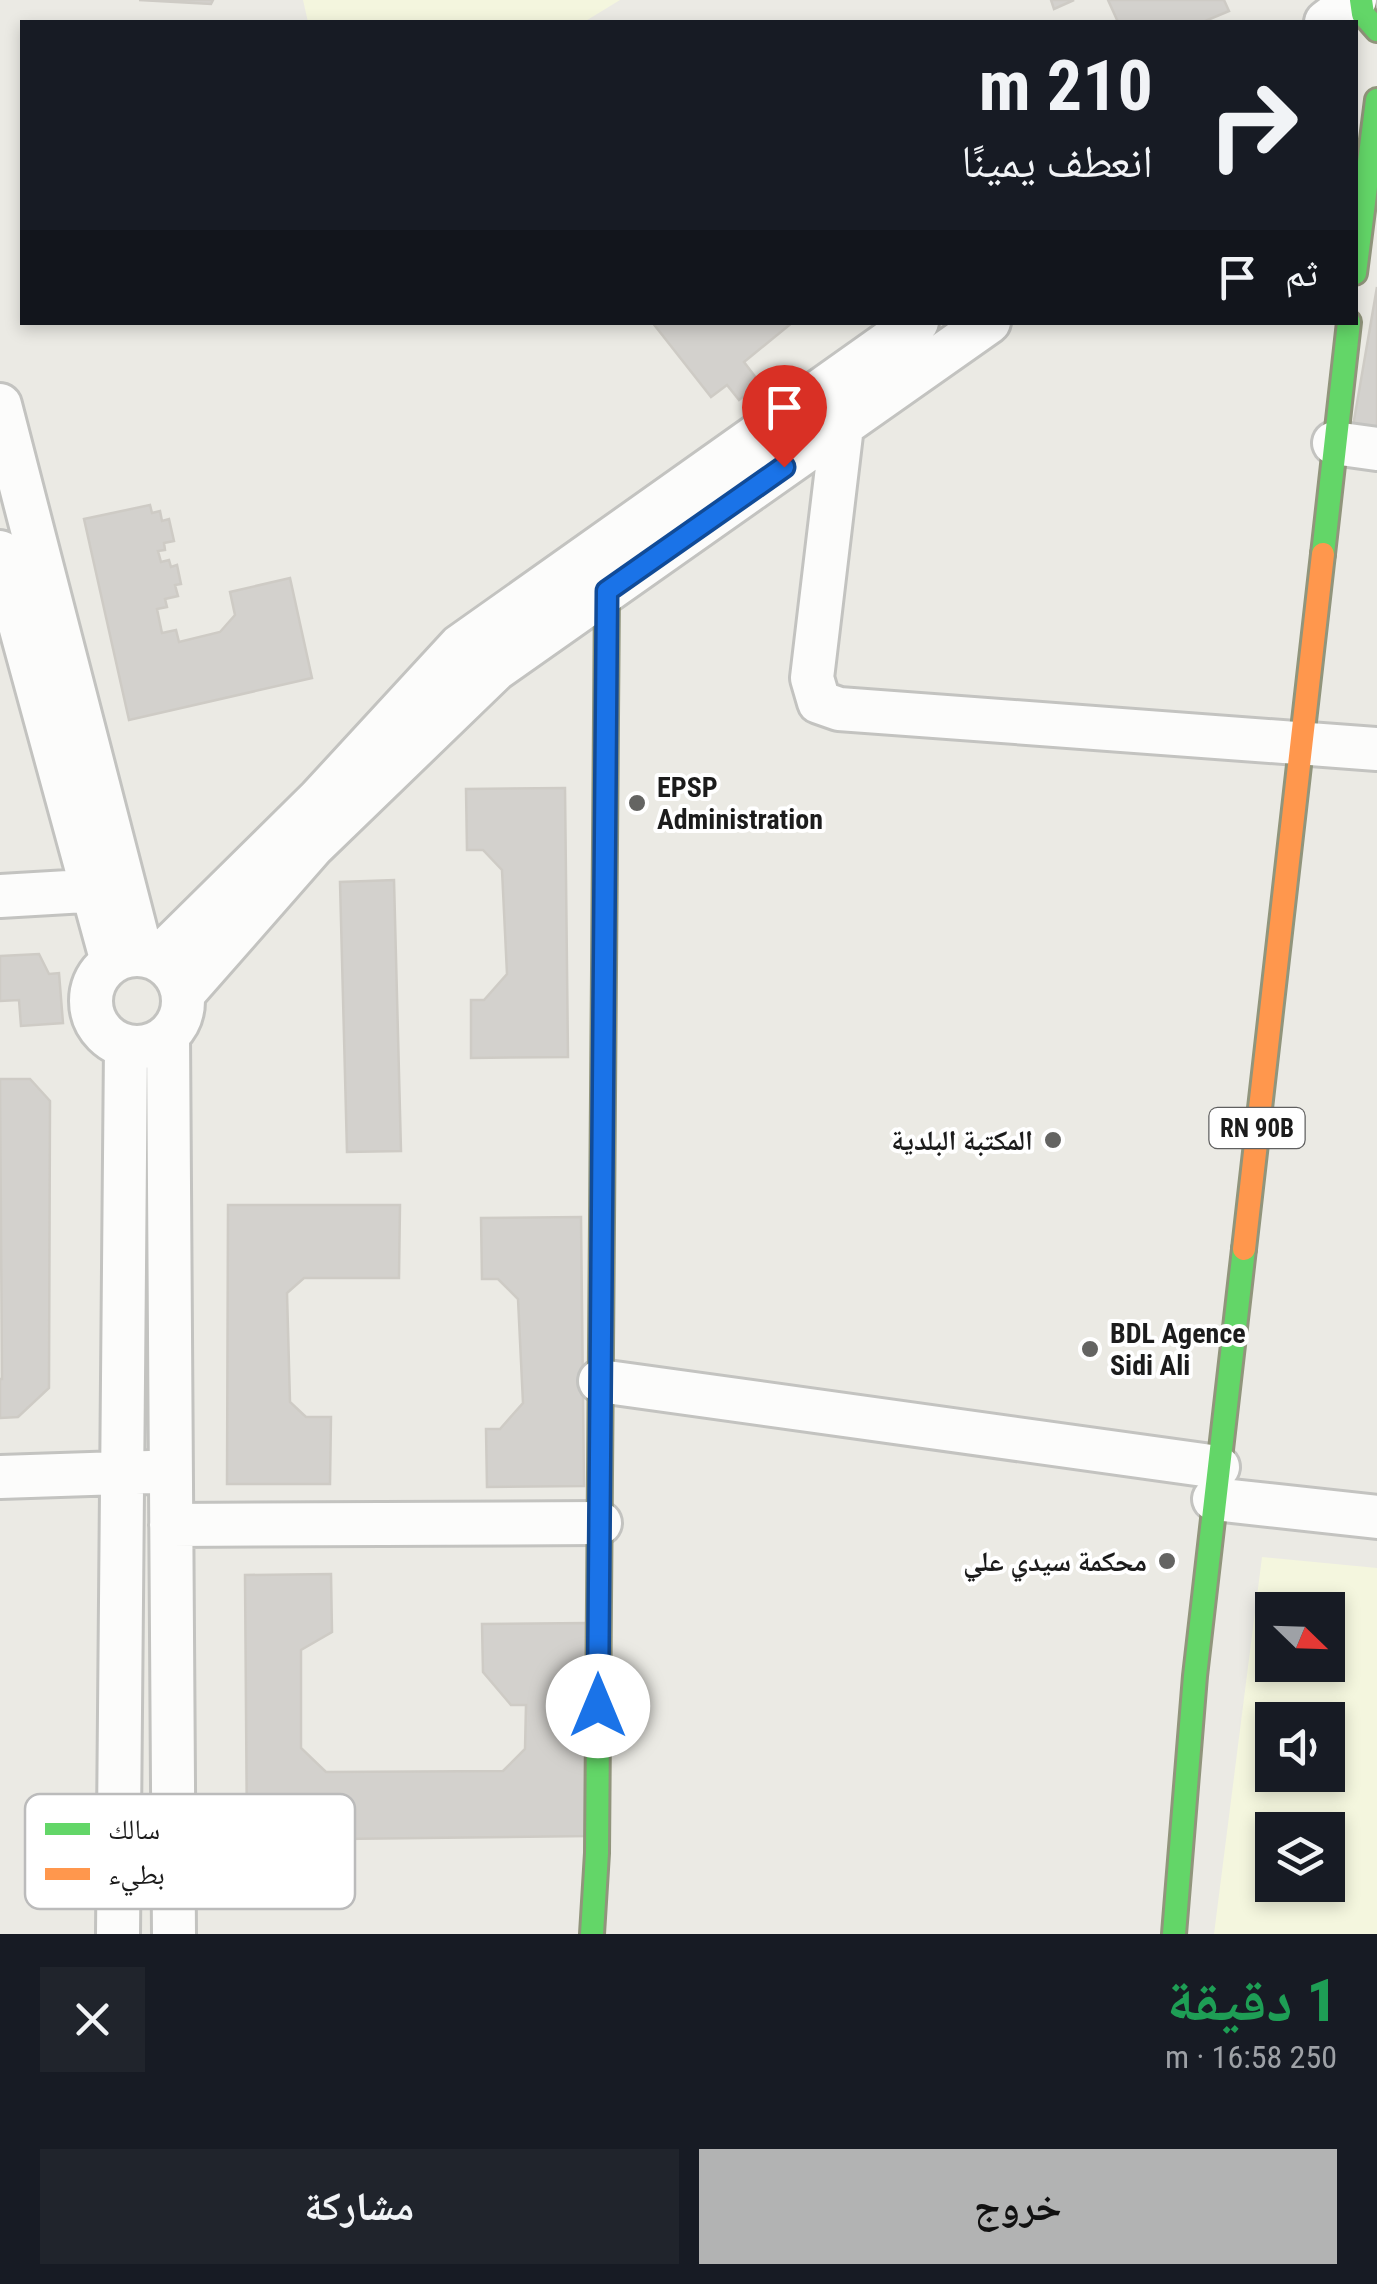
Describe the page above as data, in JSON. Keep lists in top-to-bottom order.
{
  "streets": {
    "main road": ["RN 90B"]
  },
  "places": [
    "EPSP Administration",
    "المكتبة البلدية",
    "BDL Agence Sidi Ali",
    "محكمة سيدي علي"
  ],
  "legend": ["سالك", "بطيء"],
  "north": "bottom right",
  "page": {
    "turn": ["210 m", "انعطف يمينًا"],
    "then": "ثم",
    "heading": ["1 دقيقة", "250 m · 16:58"],
    "buttons": ["خروج", "مشاركة"]
  }
}
